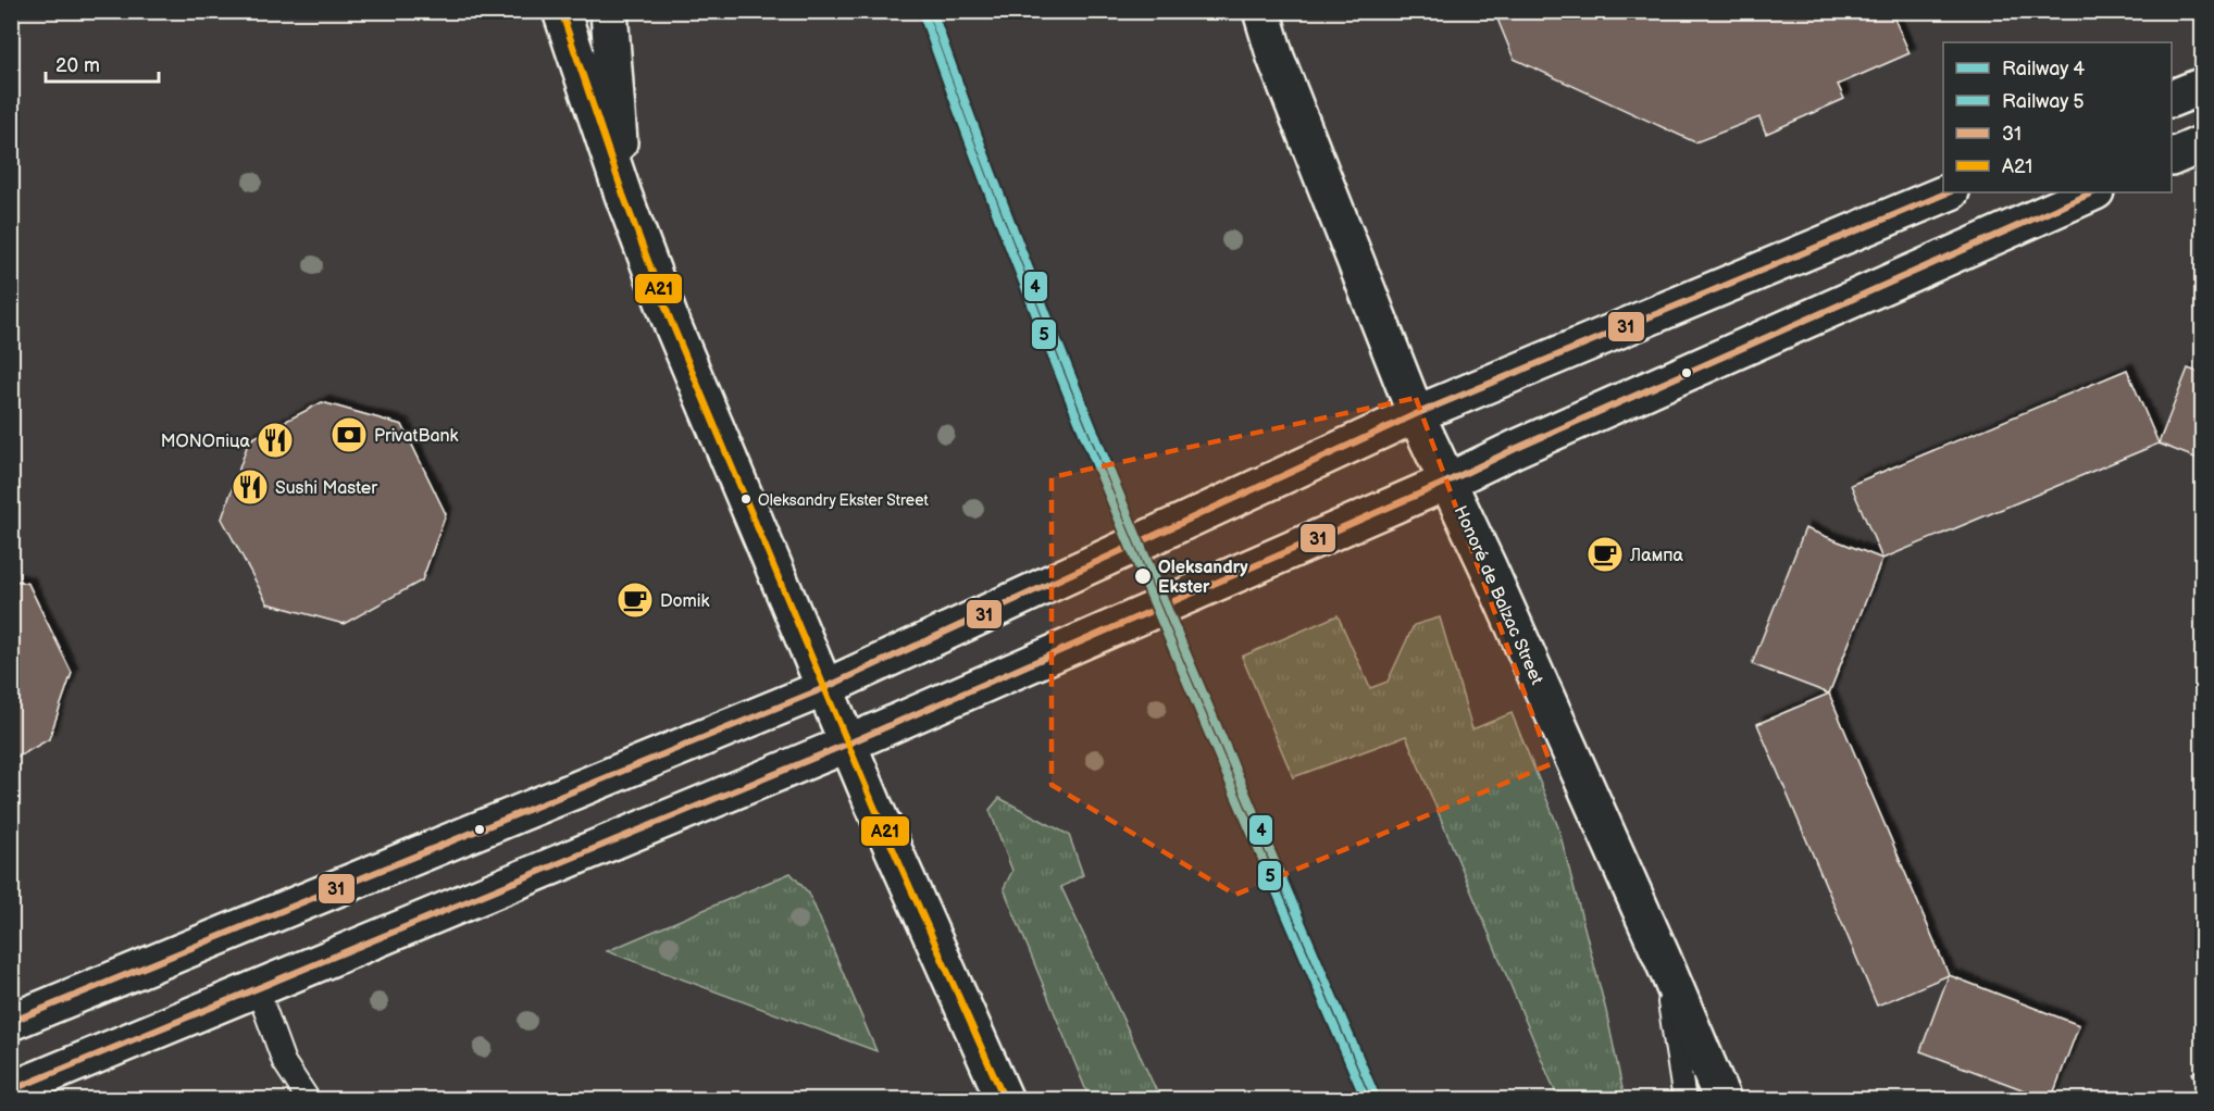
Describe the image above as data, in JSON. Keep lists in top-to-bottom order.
{
  "streets": {
    "street": ["Honoré de Balzac Street"]
  },
  "places": {
    "bank": ["PrivatBank"],
    "restaurant": ["MONOпіца", "Sushi Master"],
    "other": ["Oleksandry Ekster Street", "Oleksandry Ekster"],
    "cafe": ["Лампа", "Domik"]
  },
  "lines": [
    "rail line 4",
    "transit line А21",
    "rail line 5",
    "transit line 31"
  ],
  "legend": [
    "Railway 4",
    "Railway 5",
    "31",
    "А21"
  ],
  "scale_bar": "20 m"
}
